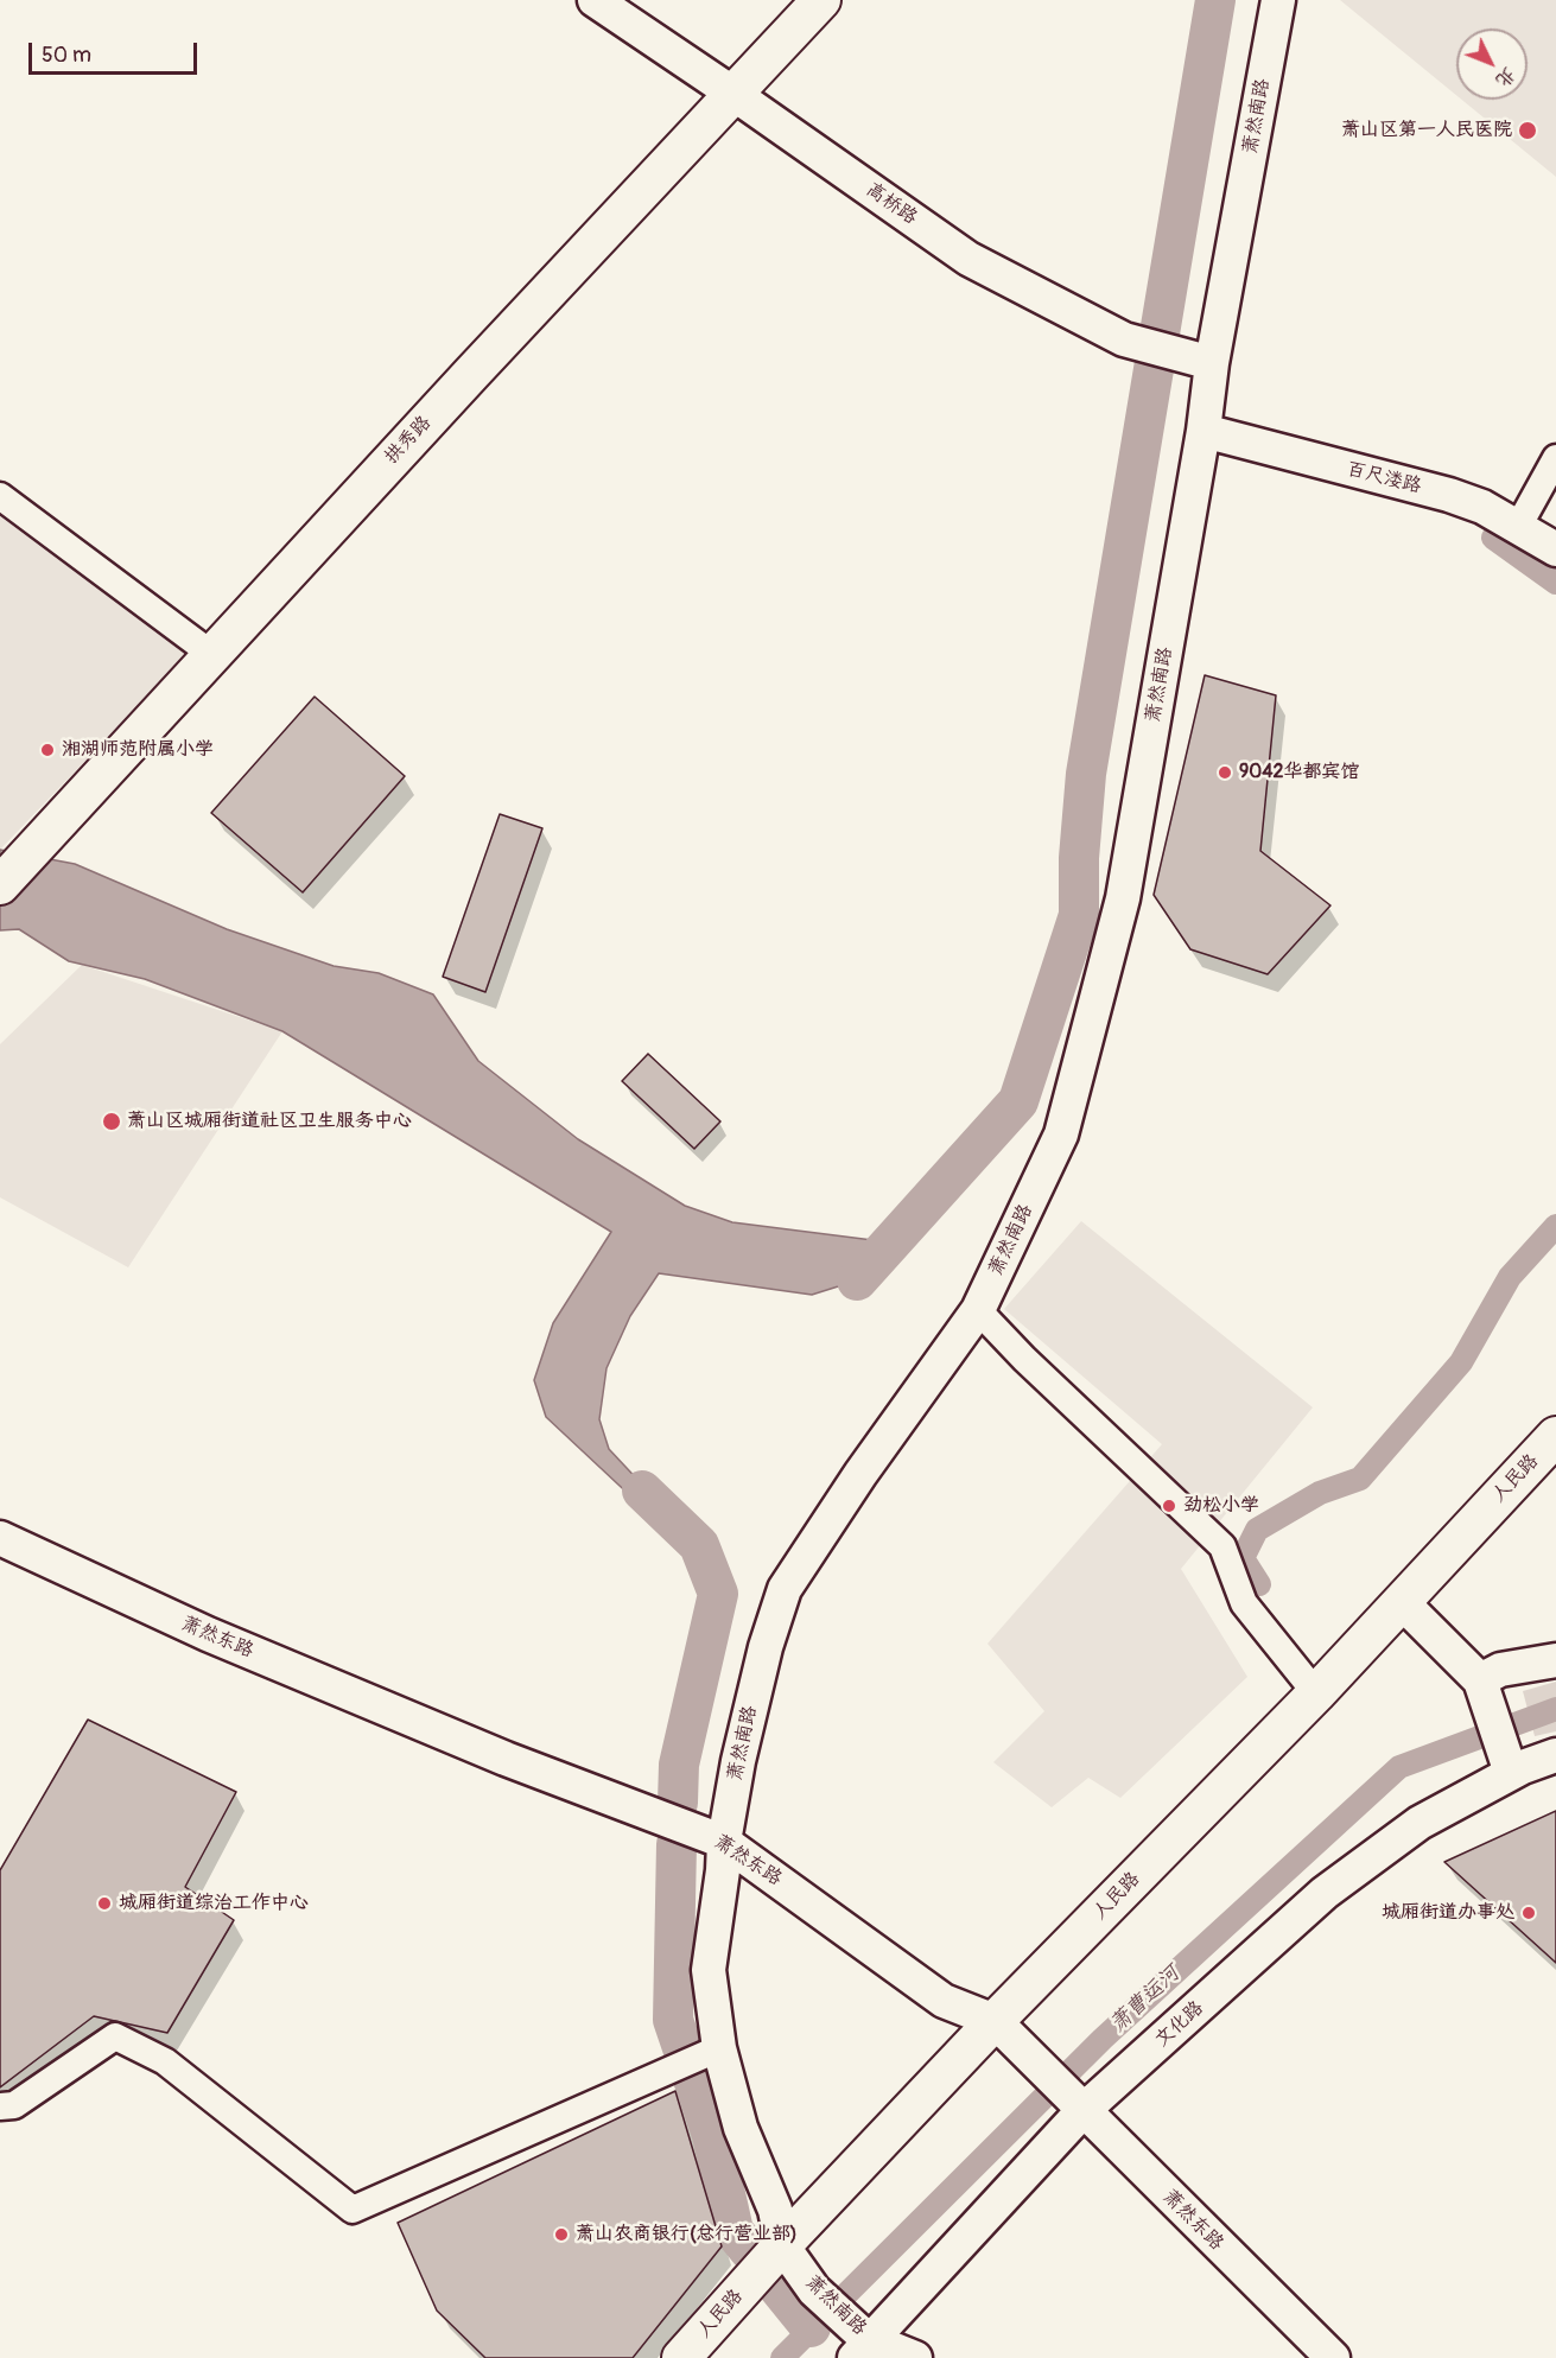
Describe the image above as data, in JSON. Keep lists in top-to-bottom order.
{
  "streets": {
    "main road": ["拱秀路", "人民路"],
    "street": [
      "萧然南路",
      "高桥路",
      "百尺溇路",
      "萧然东路",
      "文化路"
    ]
  },
  "crossings": [
    ["萧然南路", "高桥路"],
    ["萧然南路", "百尺溇路"],
    ["萧然南路", "人民路"],
    ["萧然南路", "萧然东路"],
    ["萧然南路", "文化路"],
    ["高桥路", "拱秀路"],
    ["人民路", "萧然东路"],
    ["萧然东路", "文化路"]
  ],
  "water": ["萧曹运河"],
  "places": [
    "萧山区第一人民医院",
    "湘湖师范附属小学",
    "9042华都宾馆",
    "萧山区城厢街道社区卫生服务中心",
    "劲松小学",
    "城厢街道综治工作中心",
    "城厢街道办事处",
    "萧山农商银行(总行营业部)"
  ],
  "scale_bar": "50 m",
  "north": "bottom right"
}
